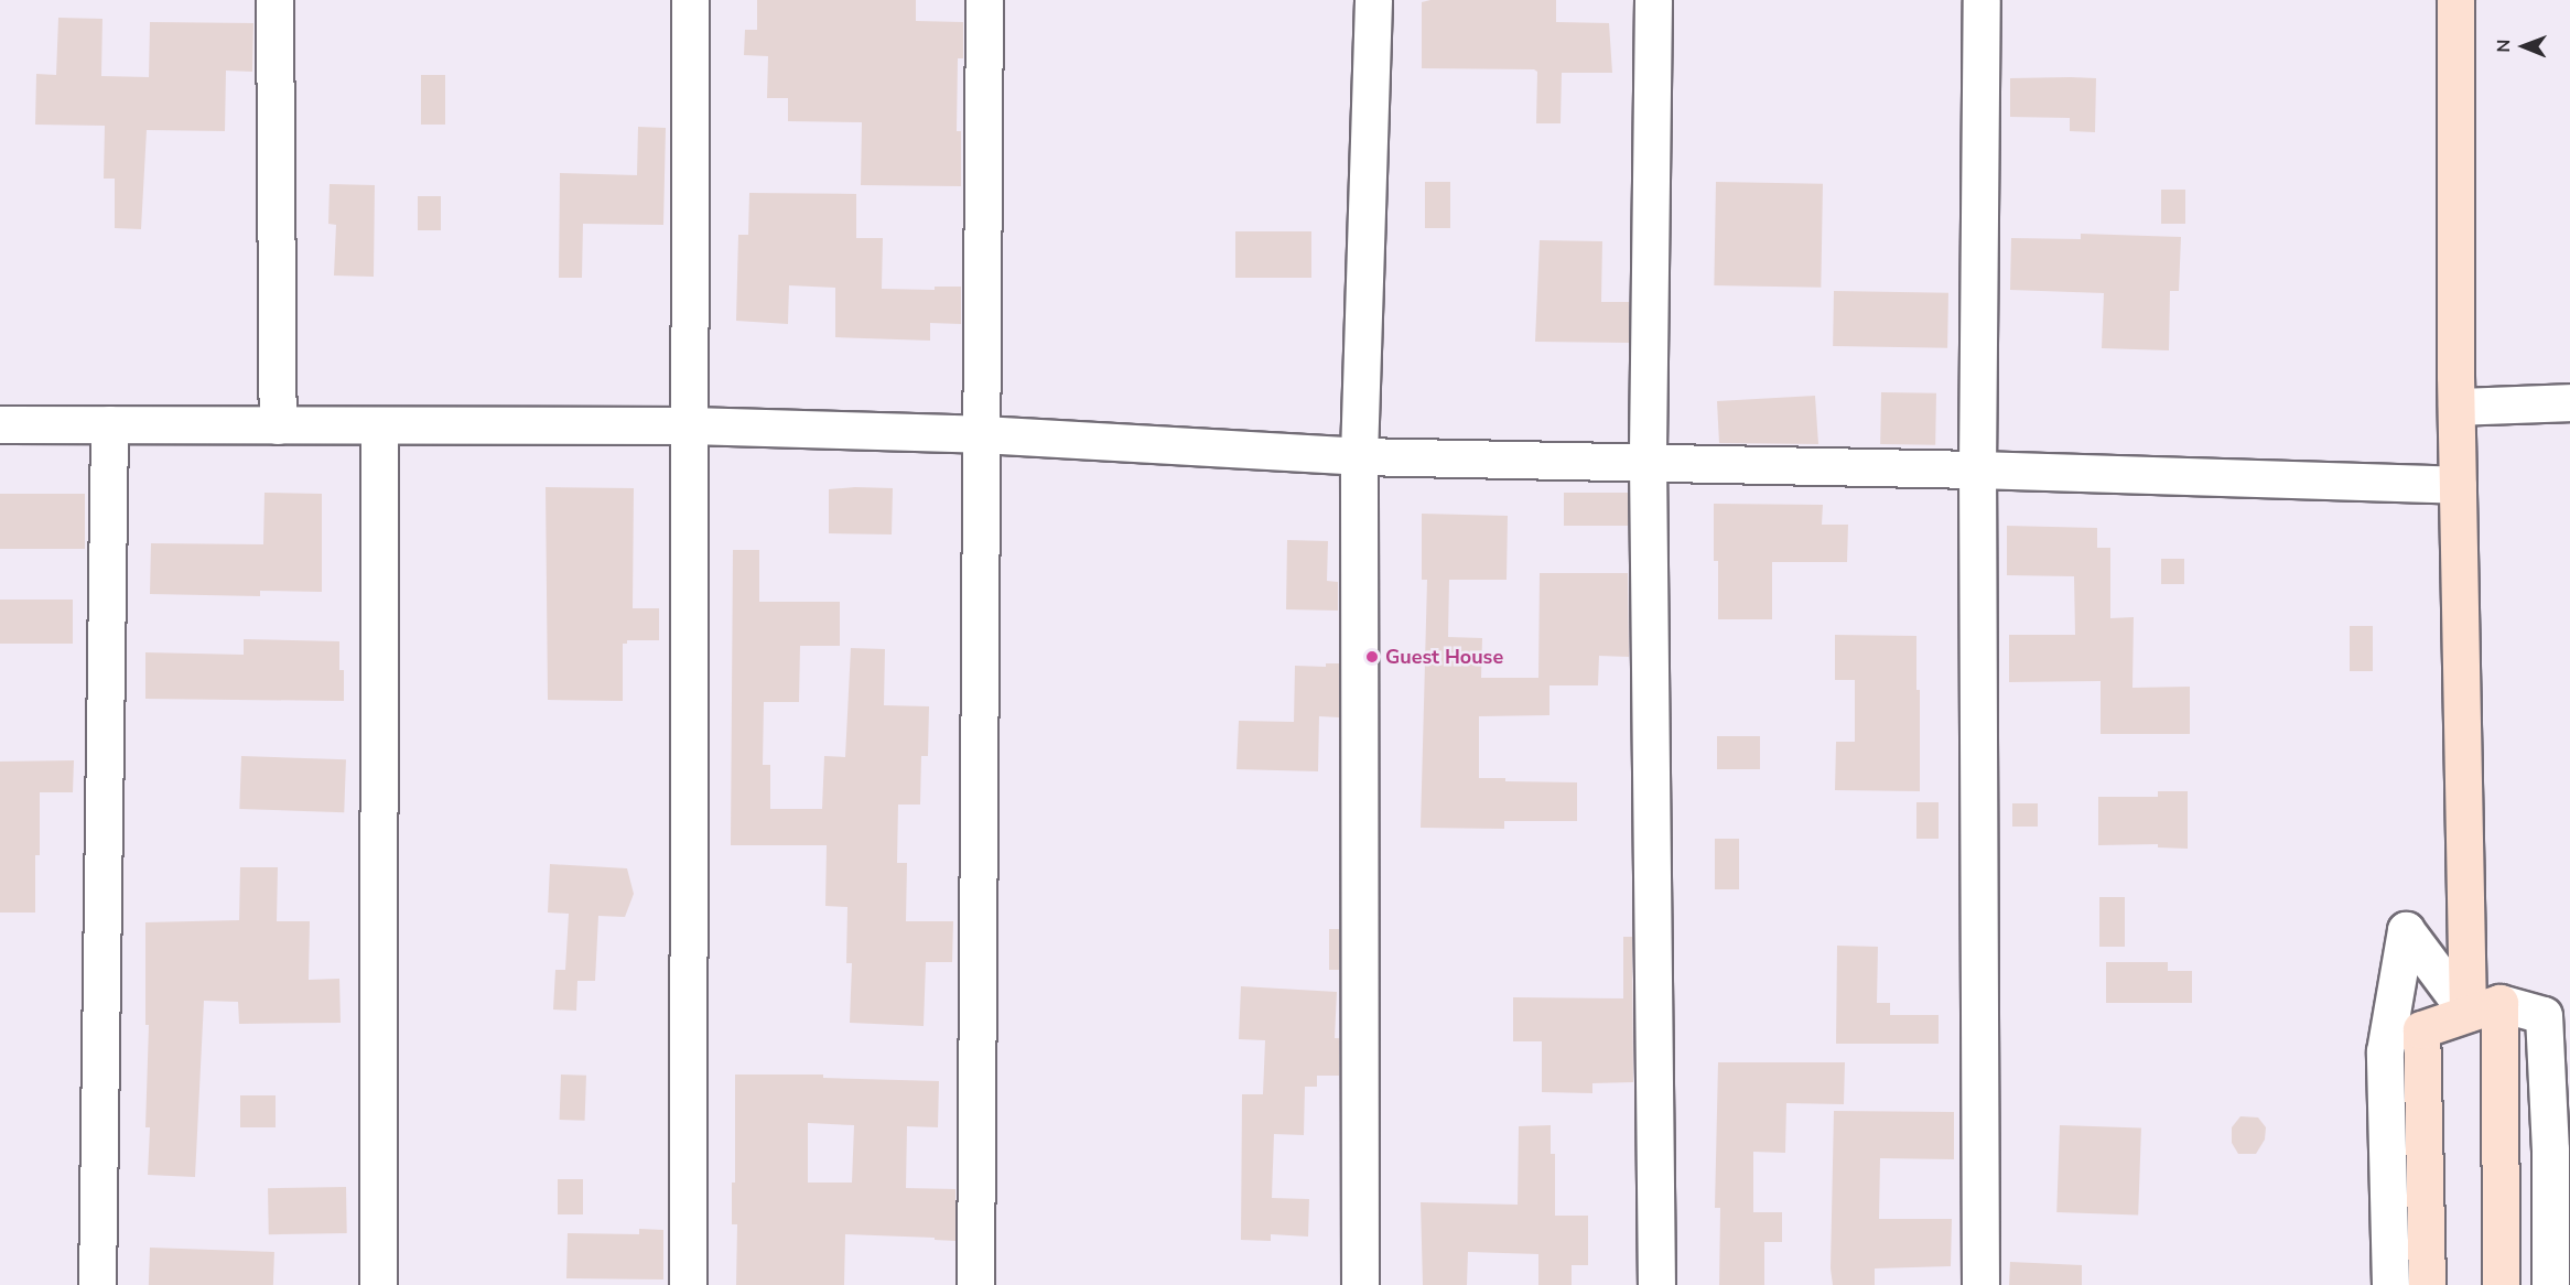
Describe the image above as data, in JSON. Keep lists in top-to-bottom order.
{
  "places": ["Guest House"],
  "north": "left"
}
